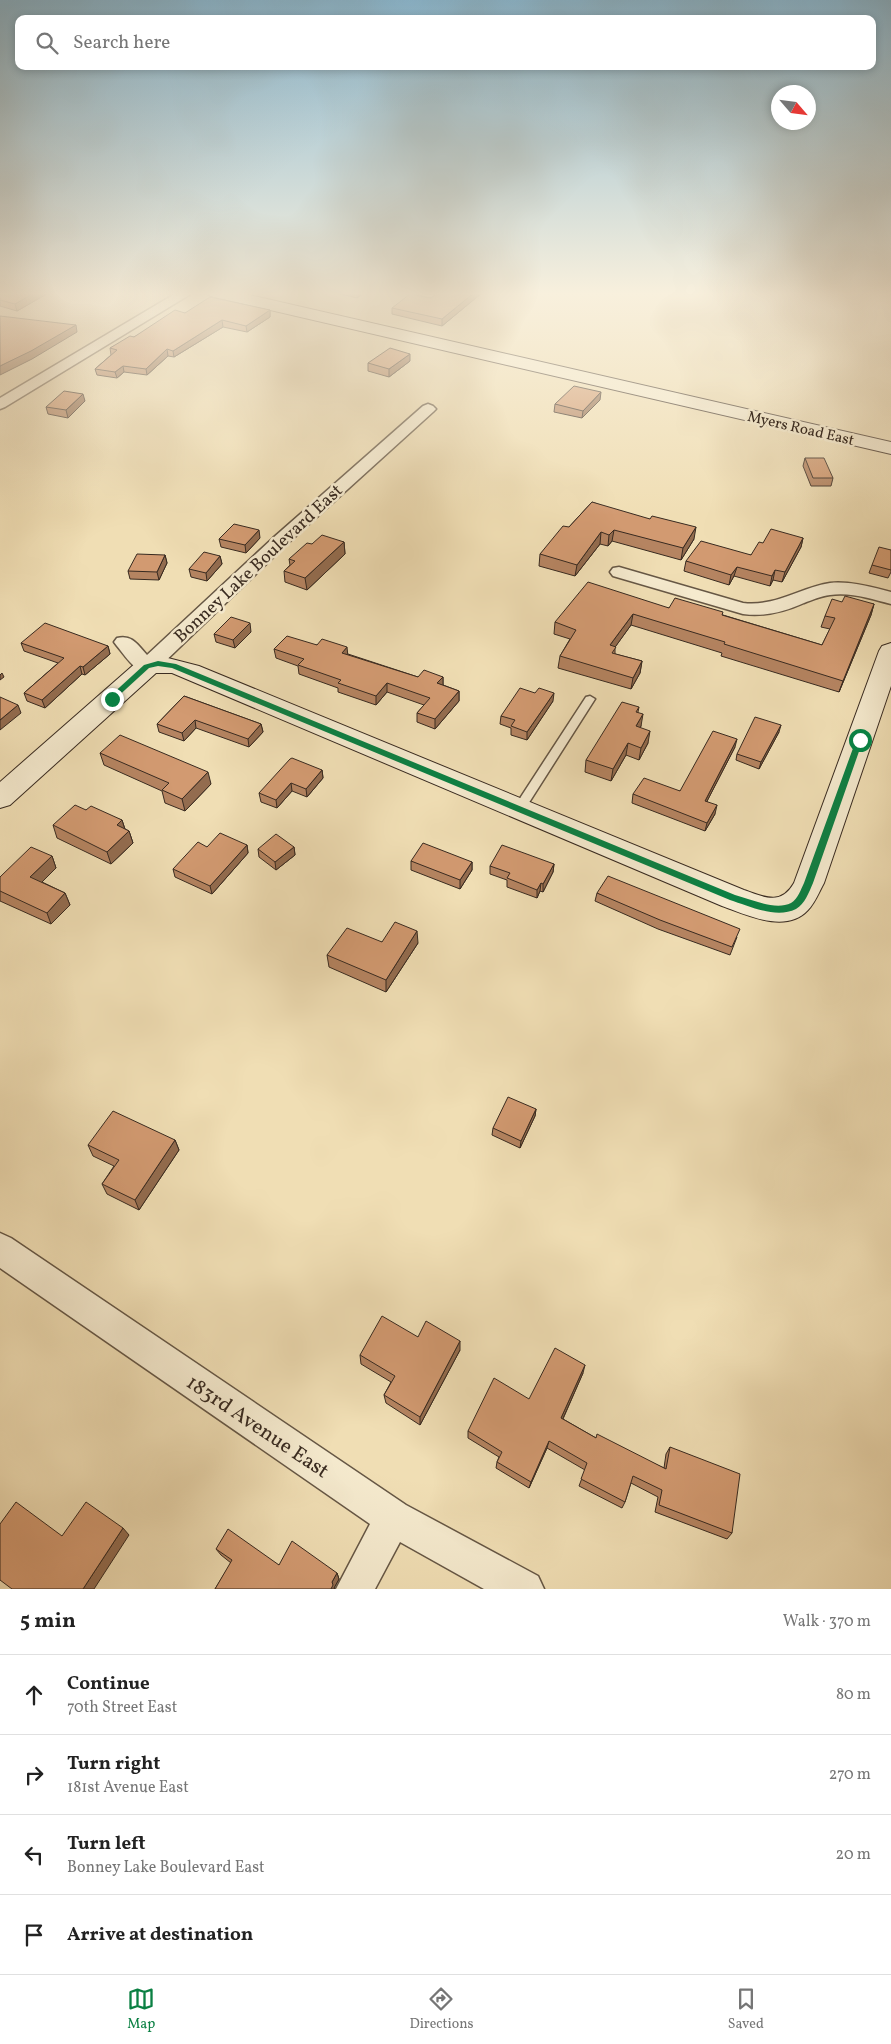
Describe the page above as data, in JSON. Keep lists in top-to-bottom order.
{
  "streets": {
    "street": ["Myers Road East", "Bonney Lake Boulevard East", "183rd Avenue East"]
  },
  "north": "bottom right",
  "page": {
    "search": "Search here",
    "heading": ["5 min", "Walk · 370 m"],
    "list": [
      ["Continue", "70th Street East", "80 m"],
      ["Turn right", "181st Avenue East", "270 m"],
      ["Turn left", "Bonney Lake Boulevard East", "20 m"],
      "Arrive at destination"
    ],
    "nav": ["Map", "Directions", "Saved"]
  }
}
